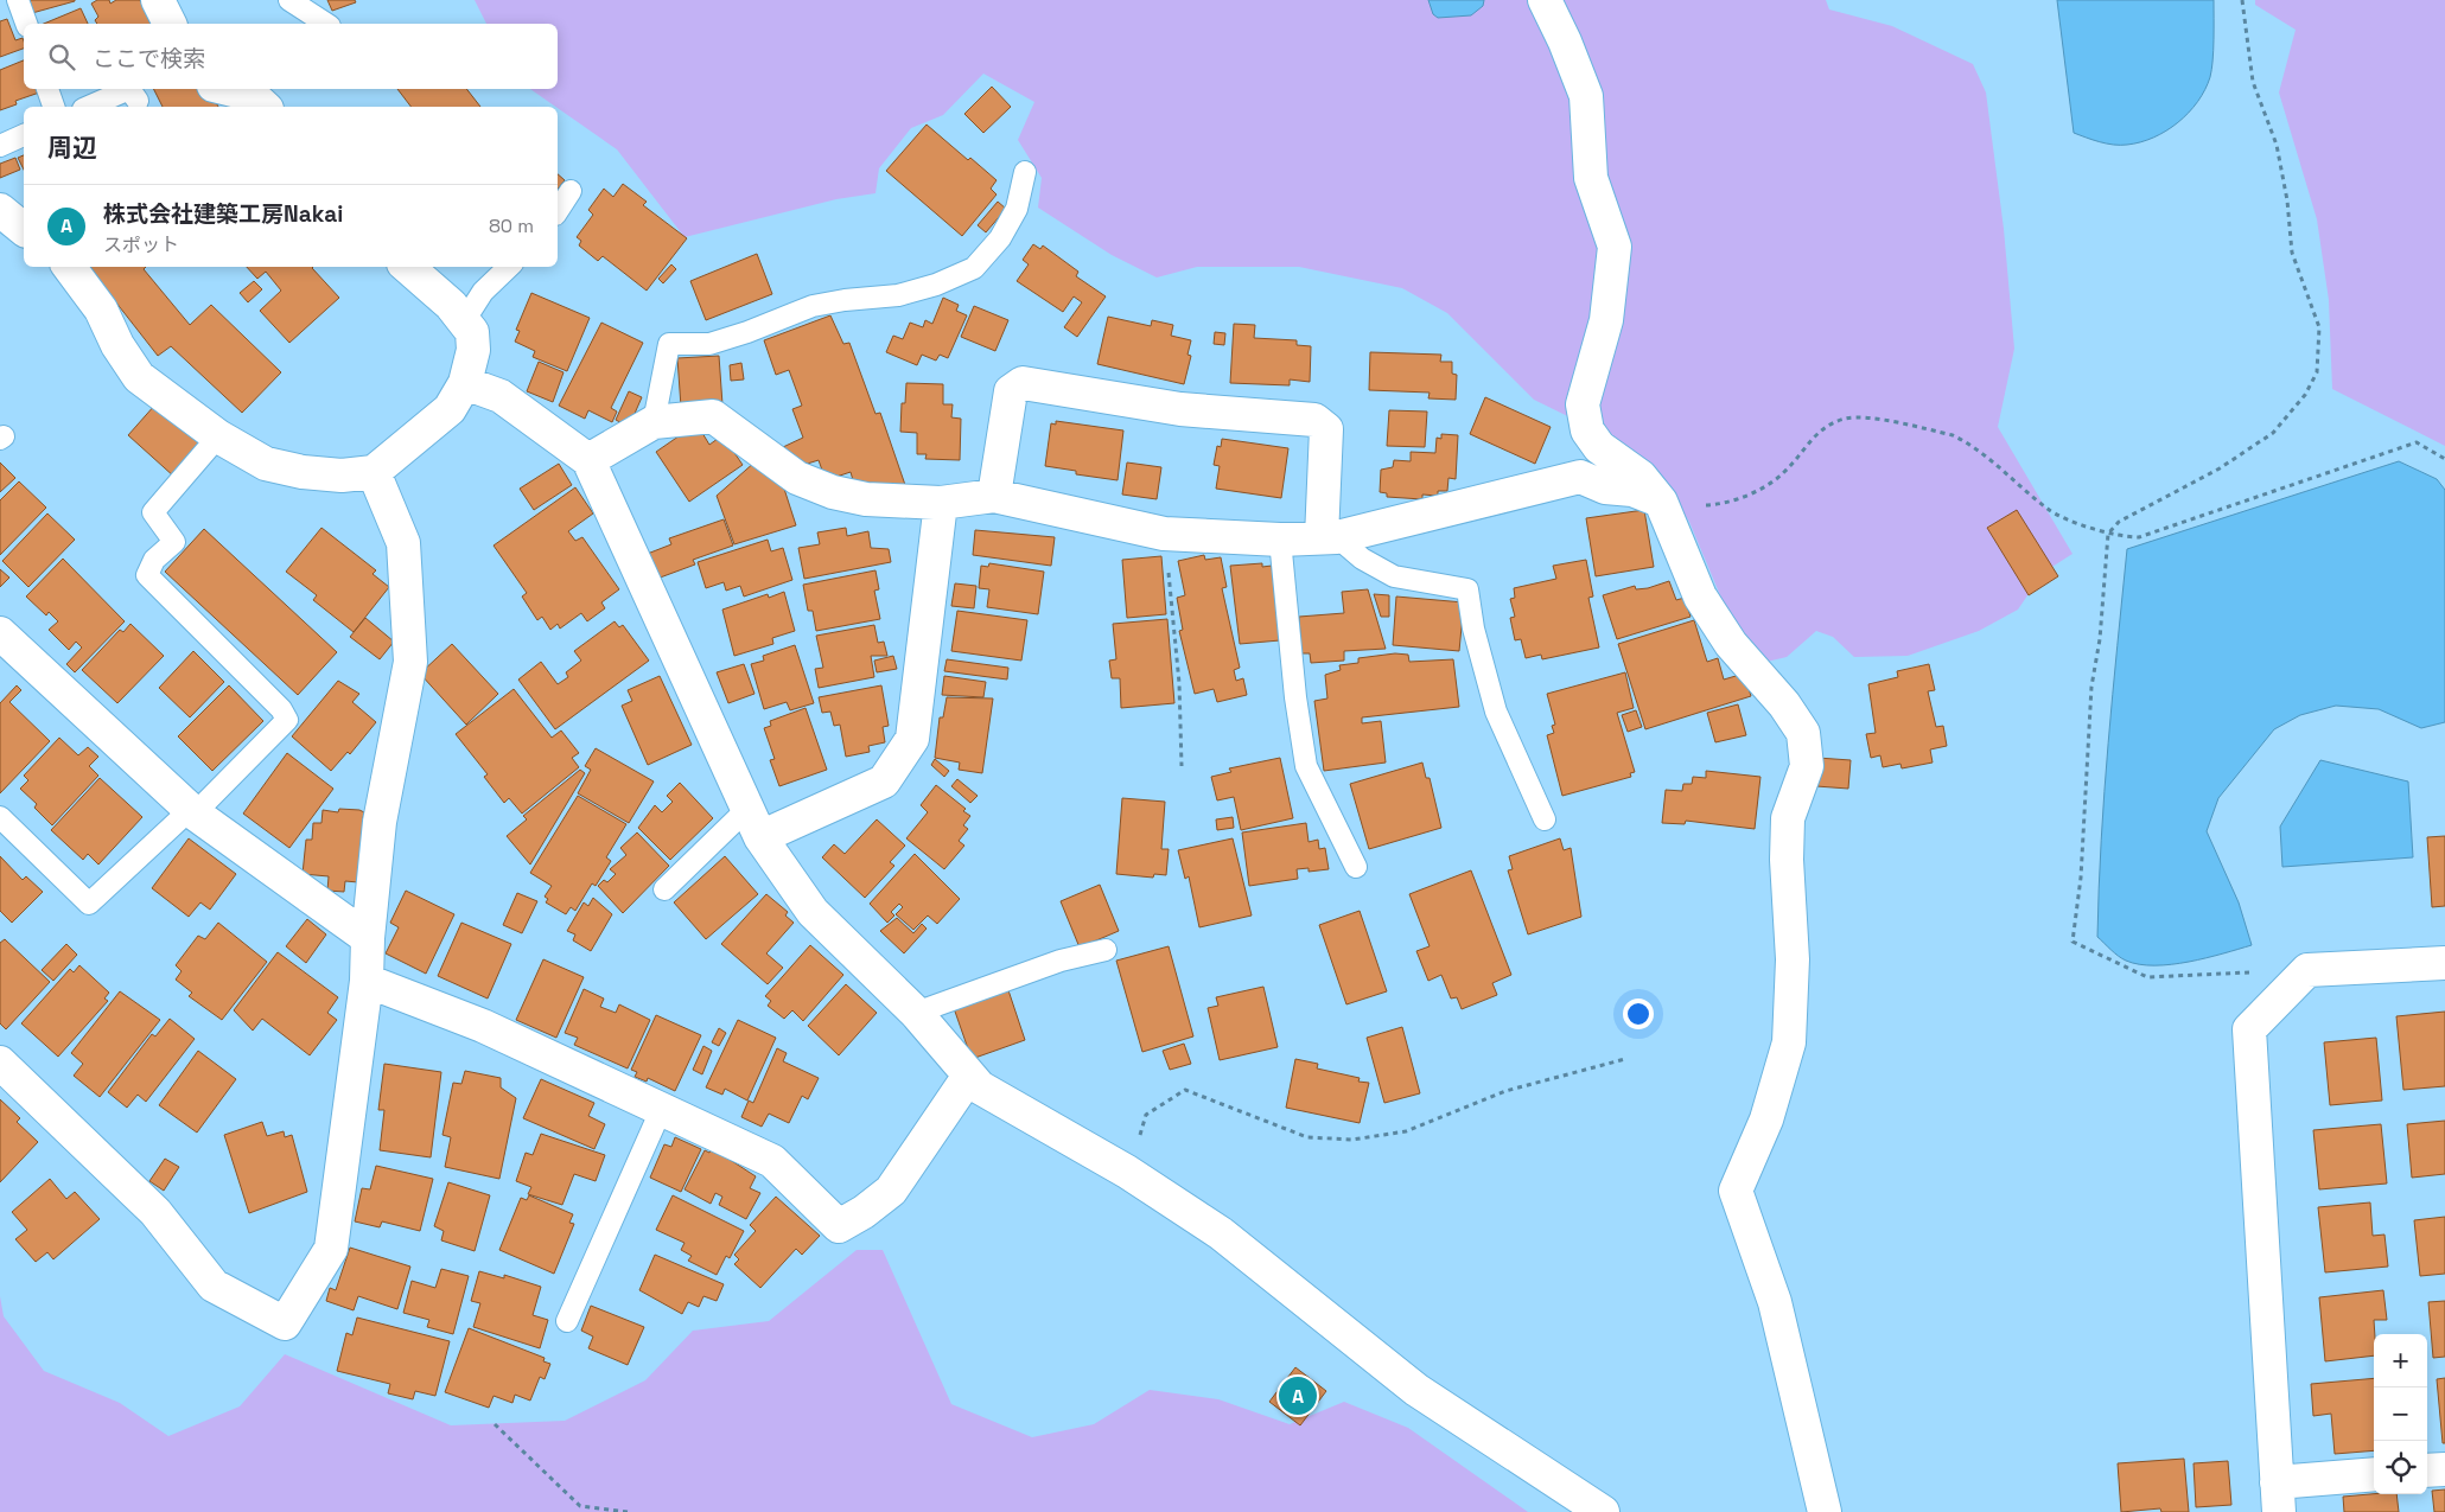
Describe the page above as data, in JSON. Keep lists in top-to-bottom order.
{
  "page": {
    "search": "ここで検索",
    "heading": "周辺",
    "list": [
      {
        "mark": "A",
        "name": "株式会社建築工房Nakai",
        "note": "スポット",
        "value": "80 m"
      }
    ],
    "map_buttons": ["+", "−"],
    "pins": "A"
  }
}
